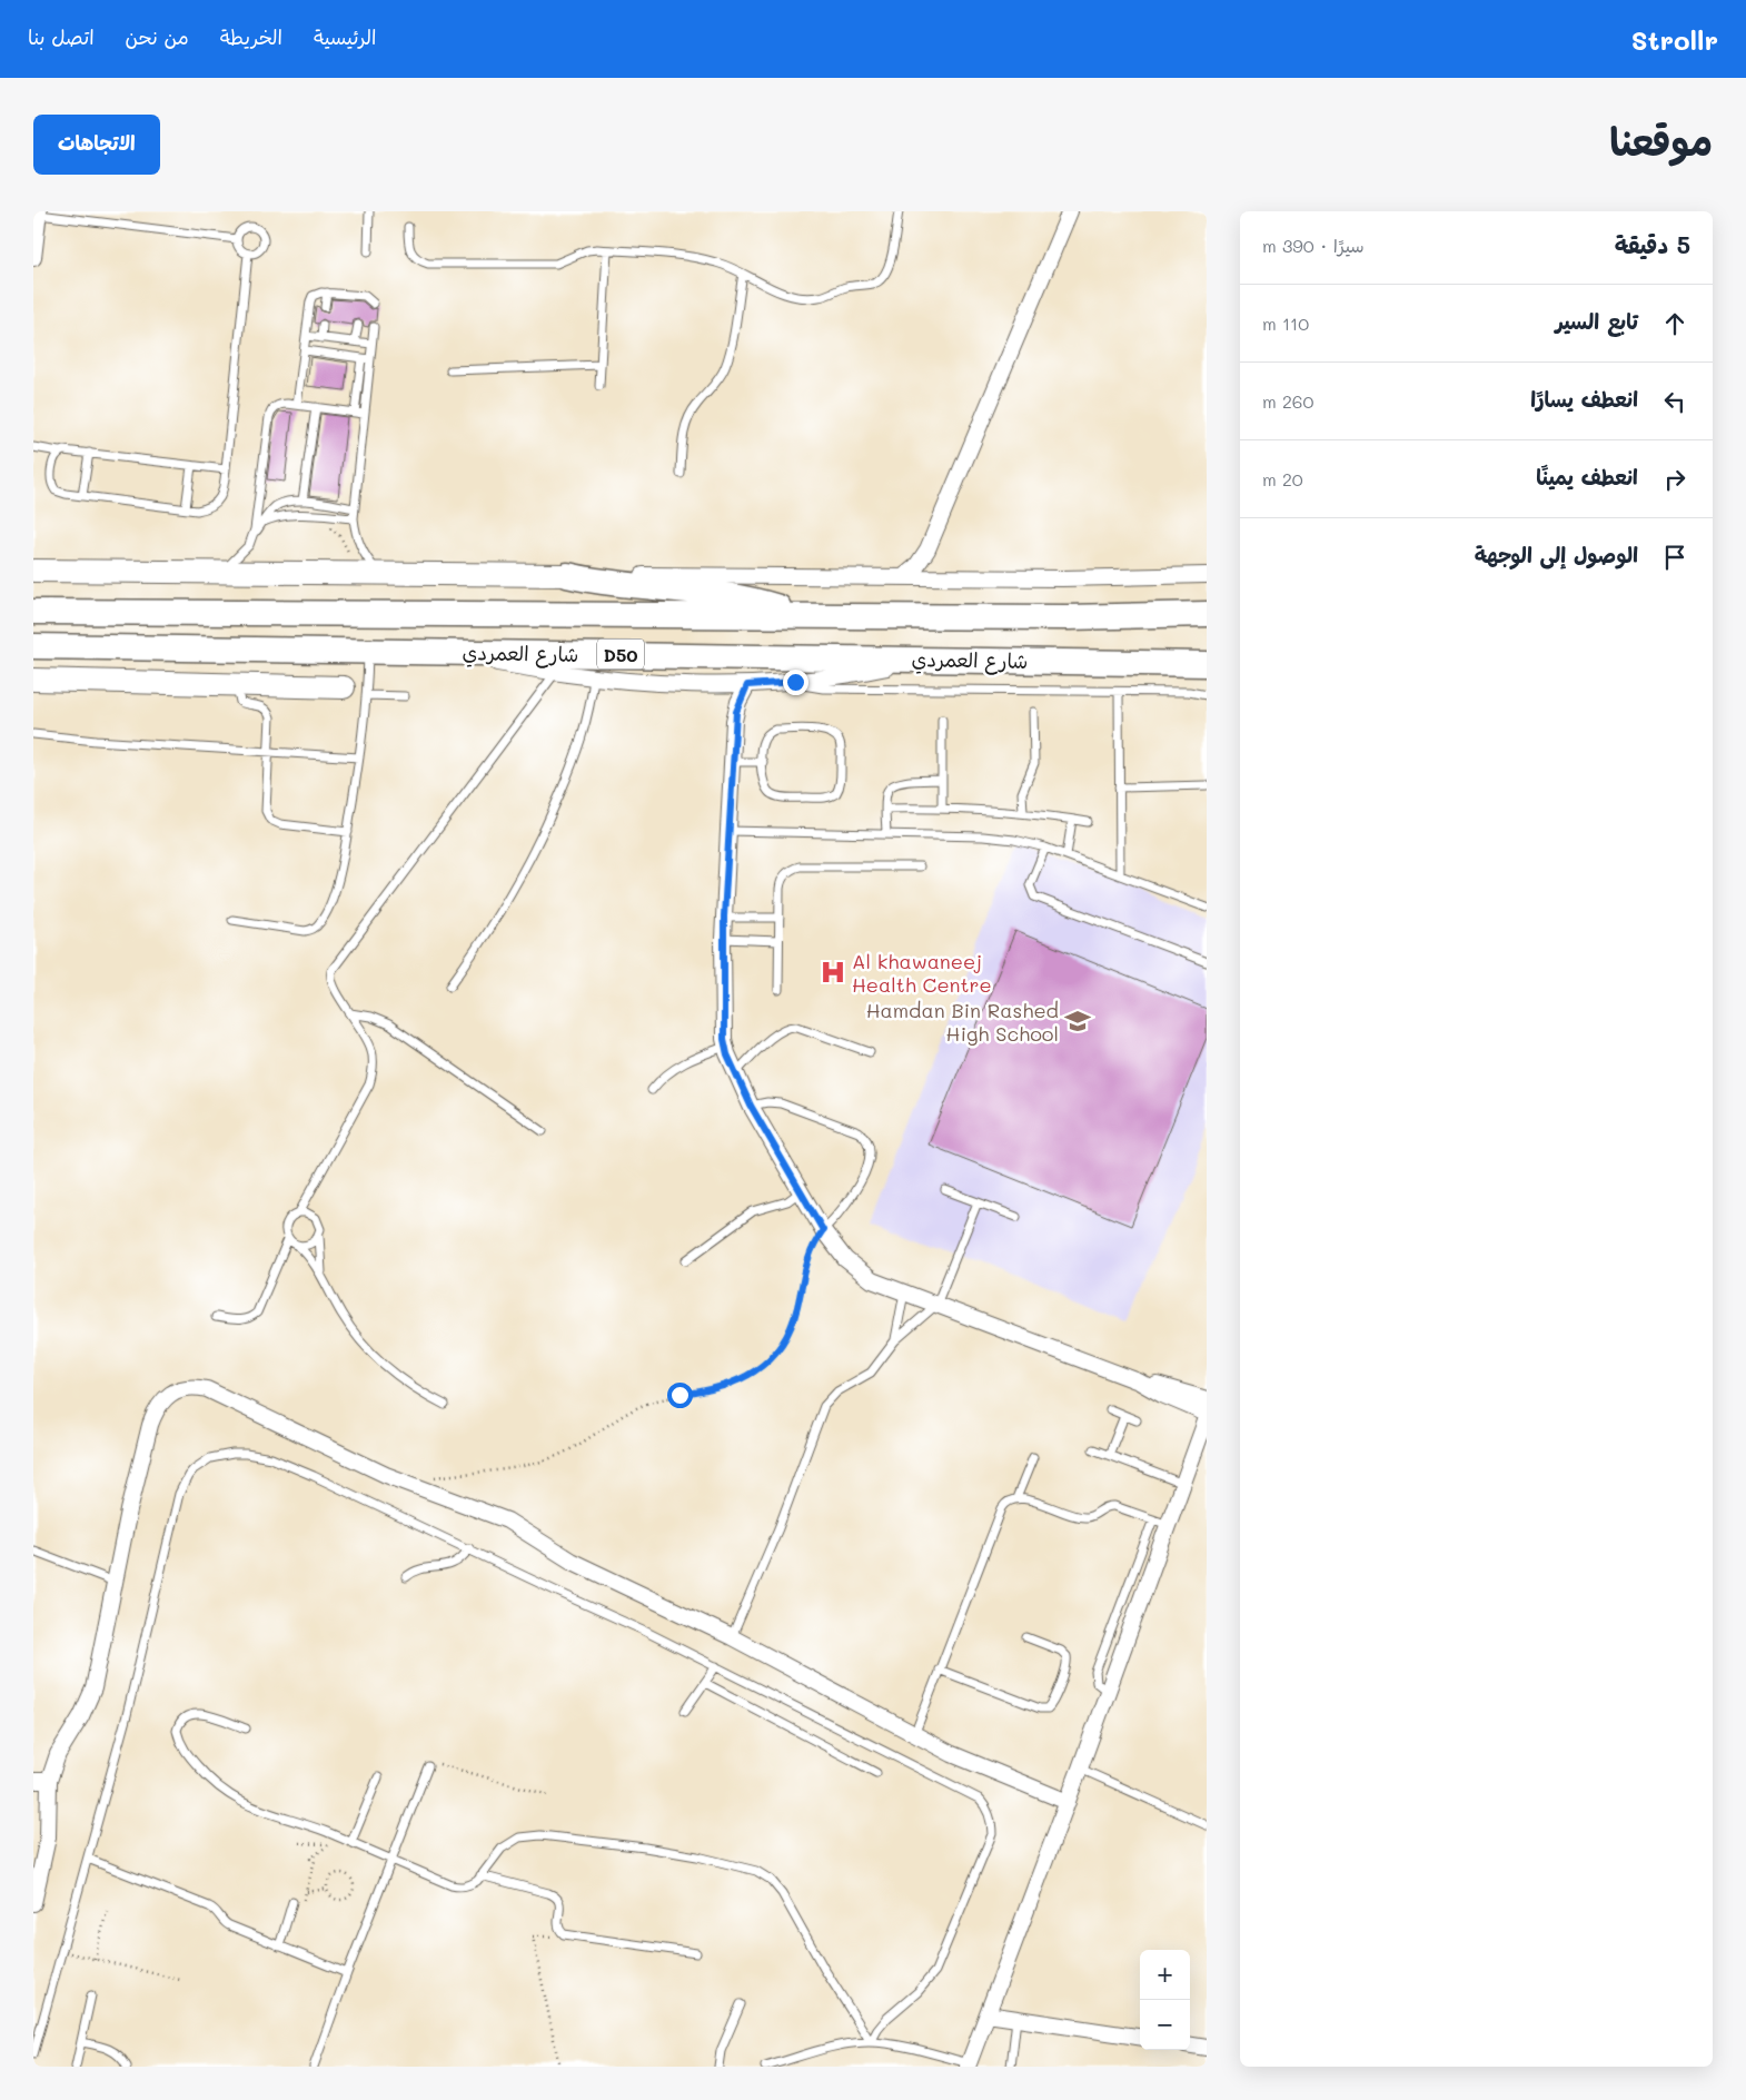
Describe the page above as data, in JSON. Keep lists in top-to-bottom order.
{
  "streets": {
    "main road": ["شارع العمردي", "D50"]
  },
  "places": {
    "hospital": ["Al khawaneej Health Centre"],
    "school or university": ["Hamdan Bin Rashed High School"]
  },
  "page": {
    "header": "Strollr",
    "nav": [
      "الرئيسية",
      "الخريطة",
      "من نحن",
      "اتصل بنا"
    ],
    "title": "موقعنا",
    "buttons": "الاتجاهات",
    "heading": ["5 دقيقة", "سيرًا · 390 m"],
    "list": [
      ["تابع السير", "110 m"],
      ["انعطف يسارًا", "260 m"],
      ["انعطف يمينًا", "20 m"],
      "الوصول إلى الوجهة"
    ],
    "map_buttons": ["+", "−"]
  }
}
